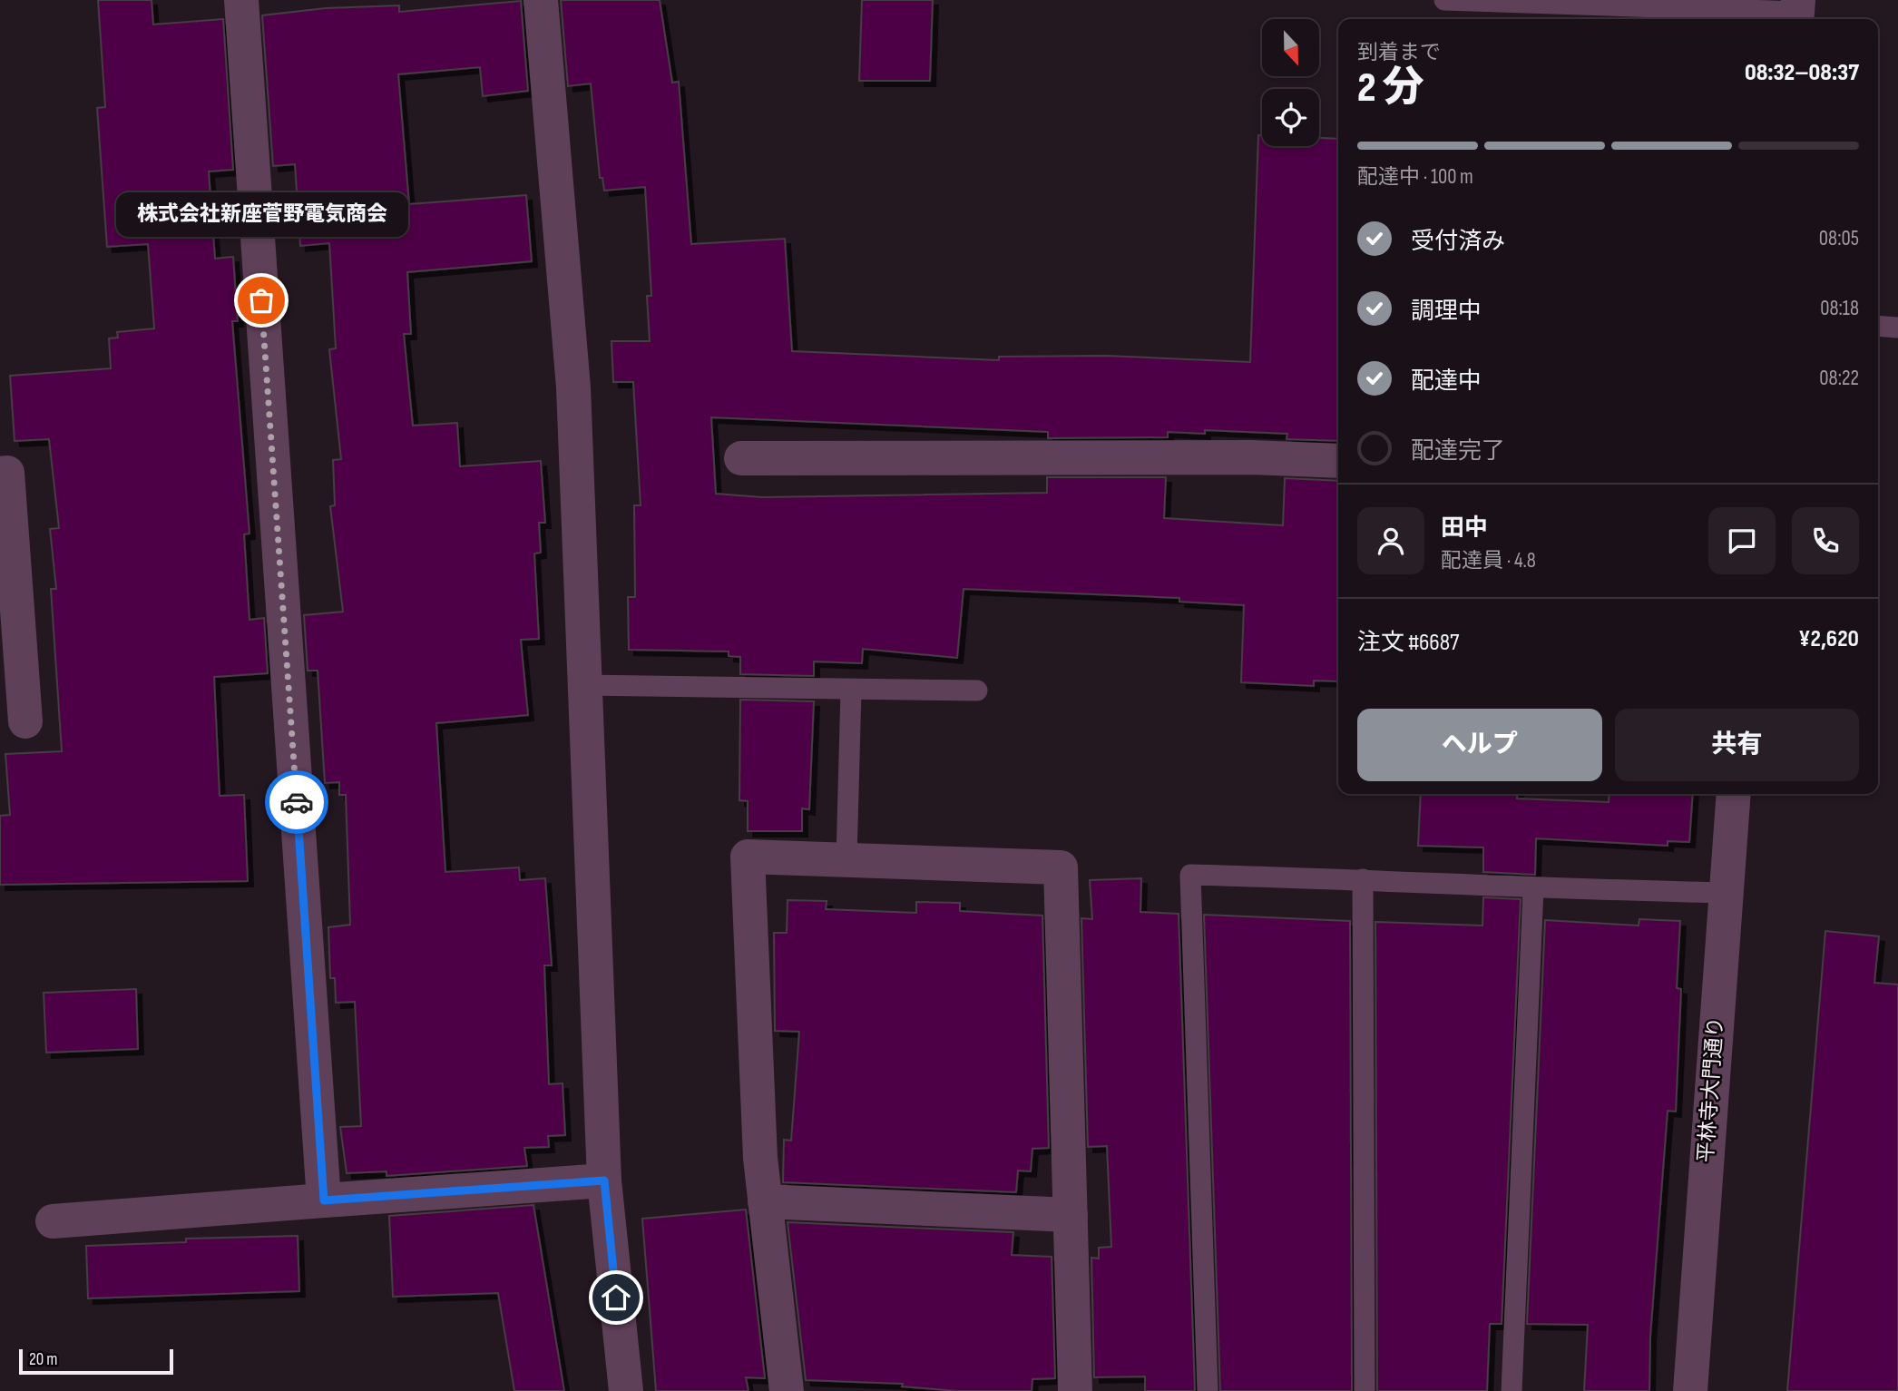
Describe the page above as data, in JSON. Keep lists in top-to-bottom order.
{
  "streets": {
    "street": ["平林寺大門通り"]
  },
  "places": ["株式会社新座菅野電気商会"],
  "scale_bar": "20 m",
  "north": "bottom",
  "page": {
    "heading": ["2 分", "到着まで", "08:32–08:37"],
    "panel": [
      "田中",
      "配達員 · 4.8",
      "注文 #6687",
      "¥2,620"
    ],
    "bar": "配達中 · 100 m",
    "bubble": "株式会社新座菅野電気商会",
    "list": [
      ["受付済み", "08:05"],
      ["調理中", "08:18"],
      ["配達中", "08:22"],
      "配達完了"
    ],
    "buttons": ["ヘルプ", "共有"],
    "scale": "20 m"
  }
}
